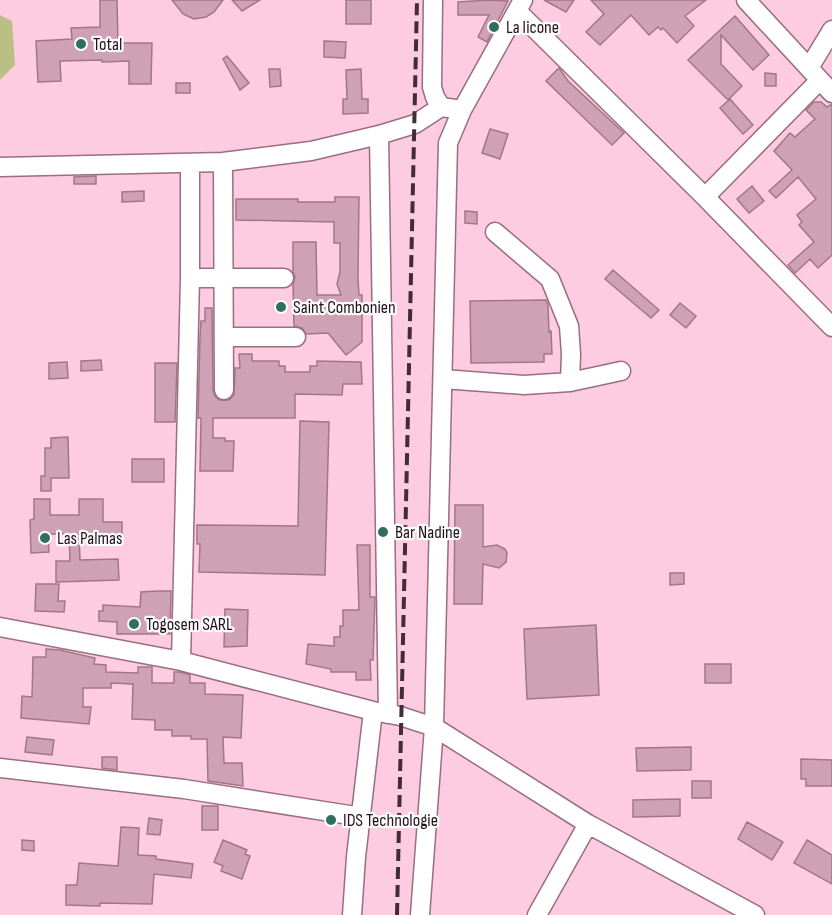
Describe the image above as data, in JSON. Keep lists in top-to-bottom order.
{
  "places": [
    "La licone",
    "Total",
    "Saint Combonien",
    "Bar Nadine",
    "Las Palmas",
    "Togosem SARL",
    "IDS Technologie"
  ]
}
